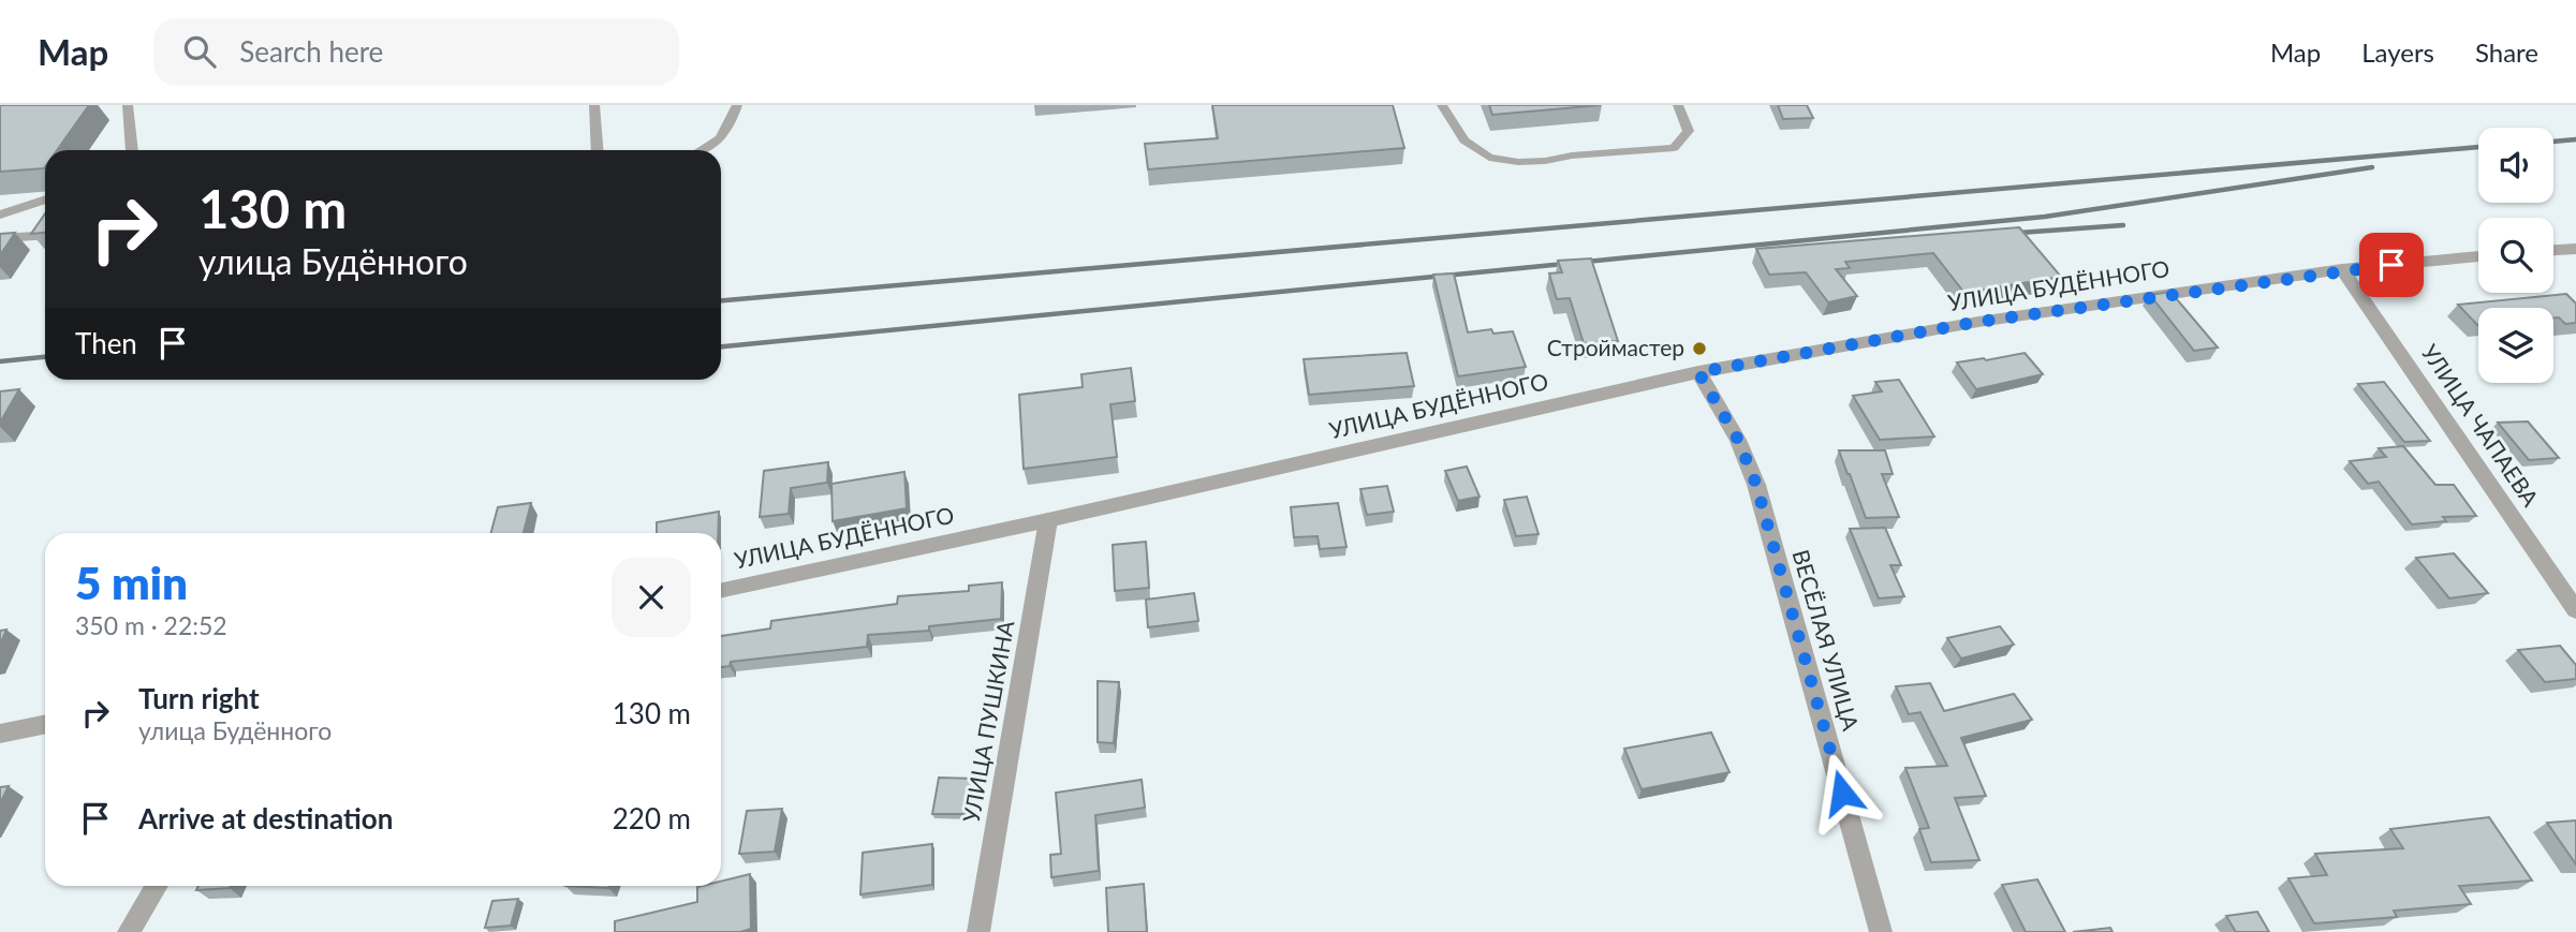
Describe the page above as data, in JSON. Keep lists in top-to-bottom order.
{
  "streets": {
    "street": [
      "УЛИЦА БУДЁННОГО",
      "УЛИЦА ЧАПАЕВА",
      "ВЕСЁЛАЯ УЛИЦА",
      "УЛИЦА ПУШКИНА"
    ]
  },
  "crossings": [
    ["УЛИЦА БУДЁННОГО", "УЛИЦА ЧАПАЕВА"],
    ["УЛИЦА БУДЁННОГО", "ВЕСЁЛАЯ УЛИЦА"],
    ["УЛИЦА БУДЁННОГО", "УЛИЦА ПУШКИНА"]
  ],
  "places": ["Строймастер"],
  "page": {
    "header": "Map",
    "search": "Search here",
    "nav": ["Map", "Layers", "Share"],
    "turn": ["130 m", "улица Будённого"],
    "then": "Then",
    "heading": ["5 min", "350 m · 22:52"],
    "list": [
      {
        "name": "Turn right",
        "note": "улица Будённого",
        "value": "130 m"
      },
      {
        "name": "Arrive at destination",
        "value": "220 m"
      }
    ]
  }
}
